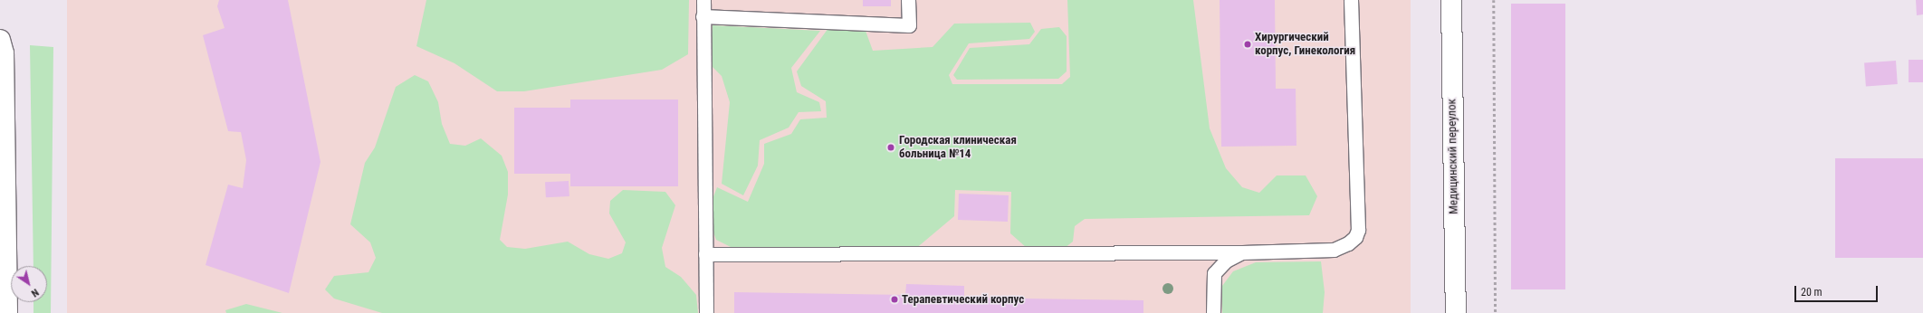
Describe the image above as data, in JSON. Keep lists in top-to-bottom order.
{
  "streets": {
    "street": ["Медицинский переулок"]
  },
  "places": ["Хирургический корпус, Гинекология", "Городская клиническая больница №14", "Терапевтический корпус"],
  "scale_bar": "20 m",
  "north": "bottom right"
}
